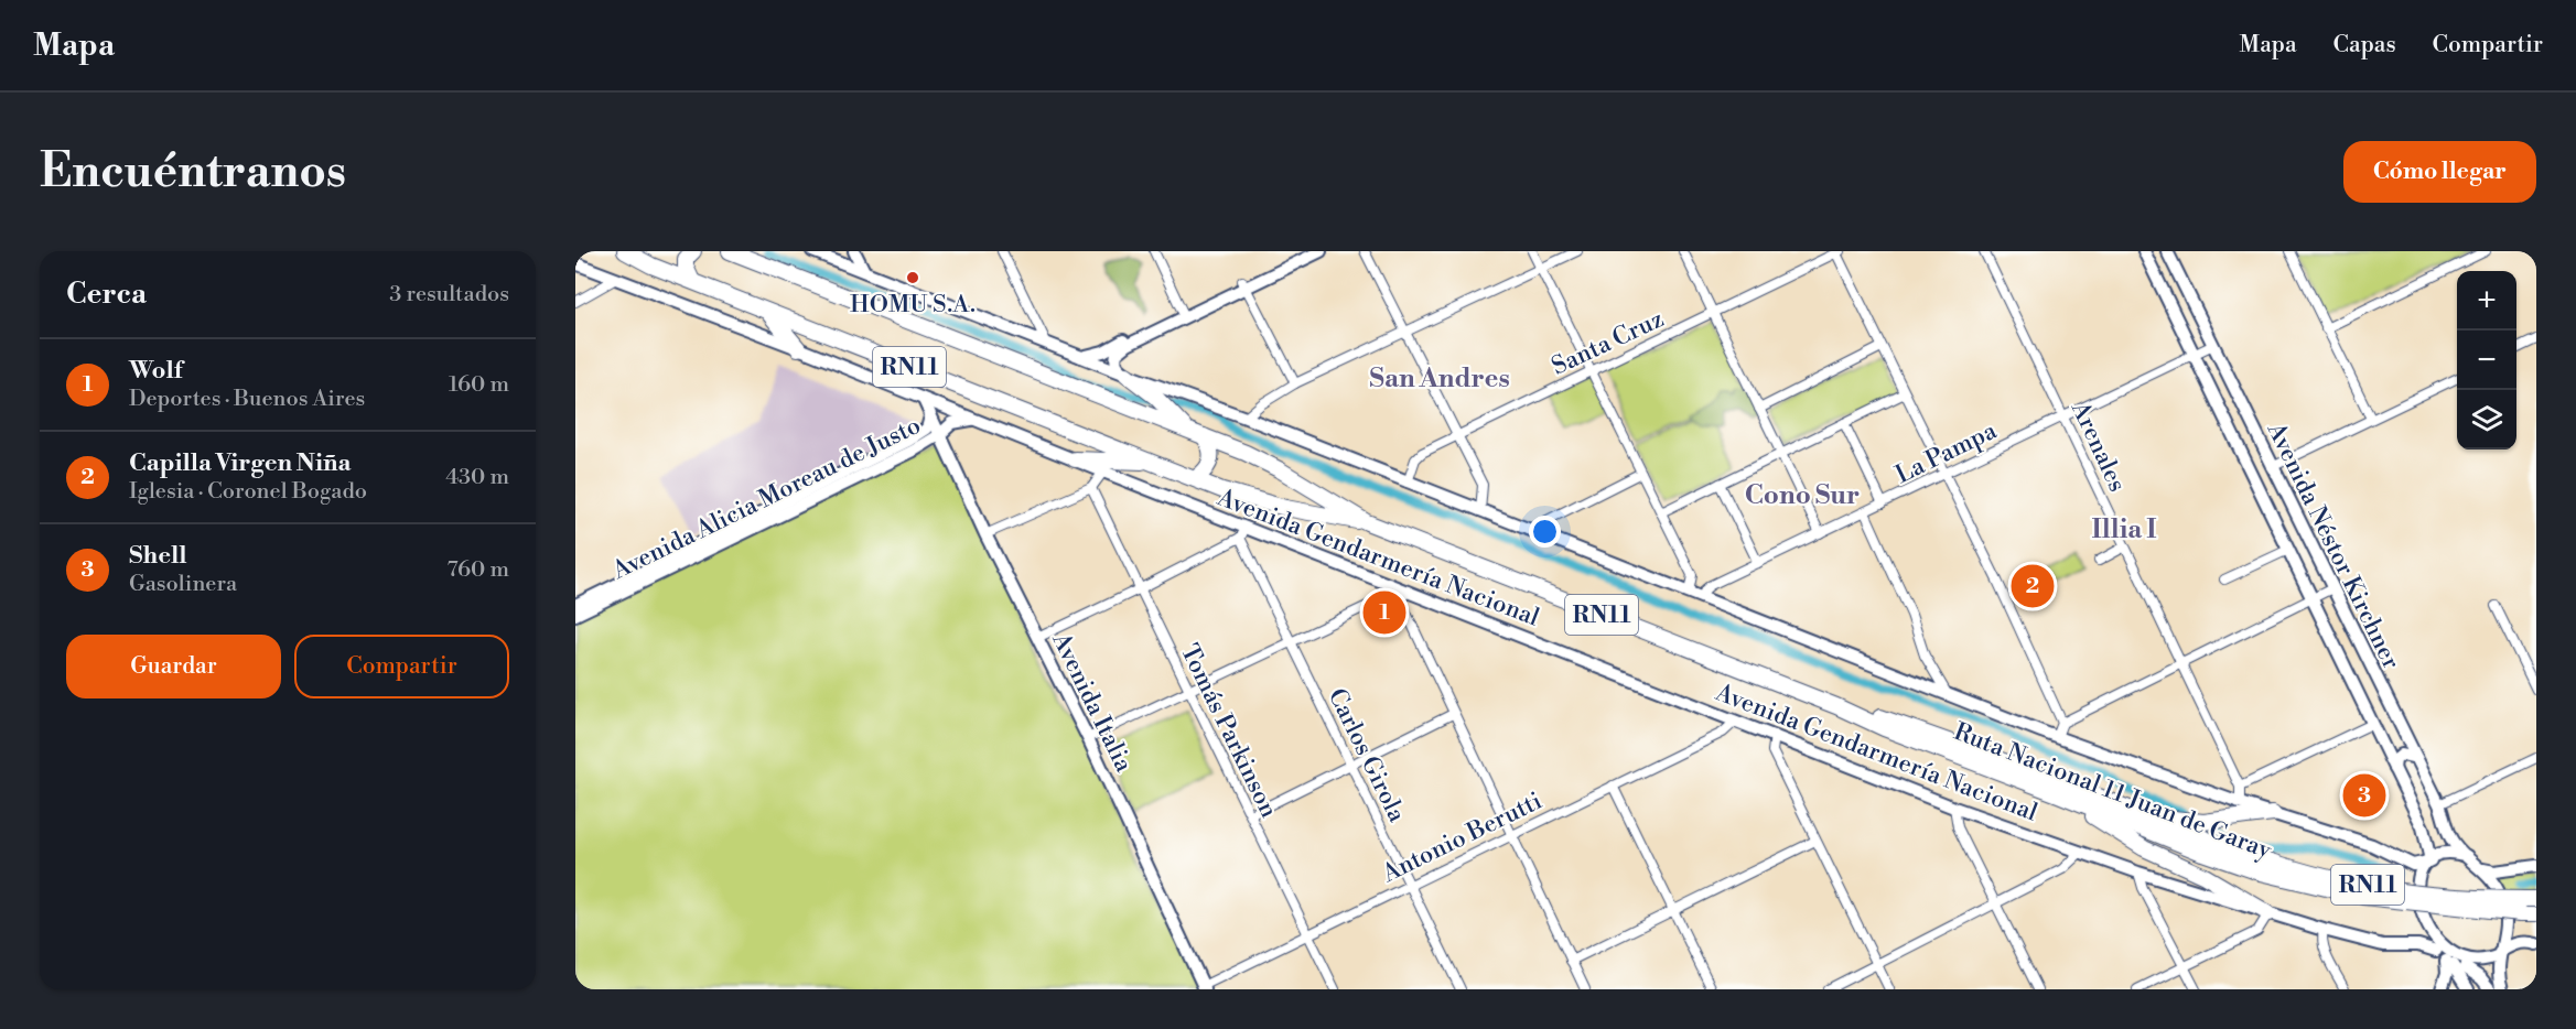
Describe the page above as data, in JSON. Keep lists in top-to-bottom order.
{
  "streets": {
    "highway": ["RN11", "Ruta Nacional 11 Juan de Garay"],
    "main road": [
      "Avenida Alicia Moreau de Justo",
      "Avenida Néstor Kirchner",
      "Avenida Gendarmería Nacional",
      "Avenida Italia"
    ],
    "street": [
      "Santa Cruz",
      "Arenales",
      "La Pampa",
      "Tomás Parkinson",
      "Carlos Girola",
      "Antonio Berutti"
    ]
  },
  "crossings": [
    ["Arenales", "La Pampa"],
    ["La Pampa", "Avenida Néstor Kirchner"],
    ["Avenida Alicia Moreau de Justo", "Avenida Gendarmería Nacional"],
    ["Avenida Alicia Moreau de Justo", "Avenida Italia"],
    ["Avenida Néstor Kirchner", "Avenida Gendarmería Nacional"],
    ["Avenida Gendarmería Nacional", "Avenida Italia"],
    ["Avenida Gendarmería Nacional", "Carlos Girola"],
    ["Avenida Gendarmería Nacional", "Antonio Berutti"],
    ["Avenida Italia", "Antonio Berutti"],
    ["Tomás Parkinson", "Antonio Berutti"],
    ["Carlos Girola", "Antonio Berutti"]
  ],
  "districts": ["San Andres", "Cono Sur", "Illia I"],
  "places": ["HOMU S.A."],
  "page": {
    "header": "Mapa",
    "nav": ["Mapa", "Capas", "Compartir"],
    "buttons": [
      "Cómo llegar",
      ["Guardar", "Compartir"]
    ],
    "title": "Encuéntranos",
    "heading": ["Cerca", "3 resultados"],
    "map_buttons": ["+", "−"],
    "list": [
      {
        "mark": "1",
        "name": "Wolf",
        "note": "Deportes · Buenos Aires",
        "value": "160 m"
      },
      {
        "mark": "2",
        "name": "Capilla Virgen Niña",
        "note": "Iglesia · Coronel Bogado",
        "value": "430 m"
      },
      {
        "mark": "3",
        "name": "Shell",
        "note": "Gasolinera",
        "value": "760 m"
      }
    ],
    "pins": ["2", "1", "3"]
  }
}
